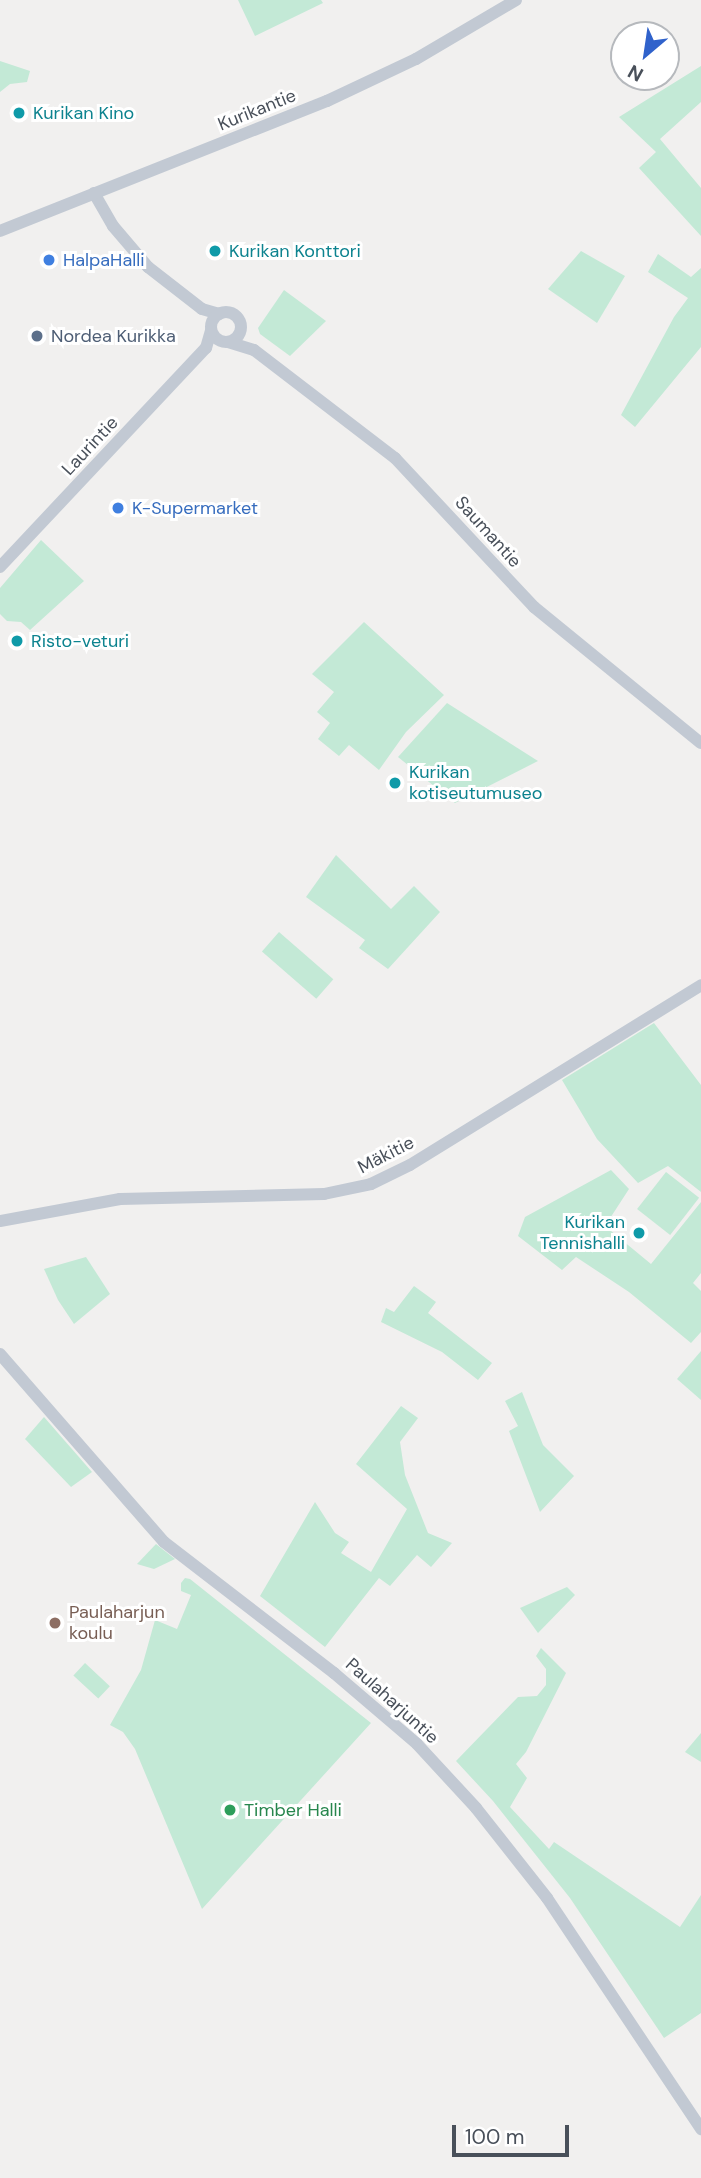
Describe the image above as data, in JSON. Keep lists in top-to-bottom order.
{
  "streets": {
    "street": [
      "Kurikantie",
      "Laurintie",
      "Saumantie",
      "Mäkitie",
      "Paulaharjuntie"
    ]
  },
  "crossings": [
    ["Laurintie", "Saumantie"]
  ],
  "places": [
    "Kurikan Kino",
    "Kurikan Konttori",
    "HalpaHalli",
    "Nordea Kurikka",
    "K-Supermarket",
    "Risto-veturi",
    "Kurikan kotiseutumuseo",
    "Kurikan Tennishalli",
    "Paulaharjun koulu",
    "Timber Halli"
  ],
  "scale_bar": "100 m",
  "north": "bottom left"
}
